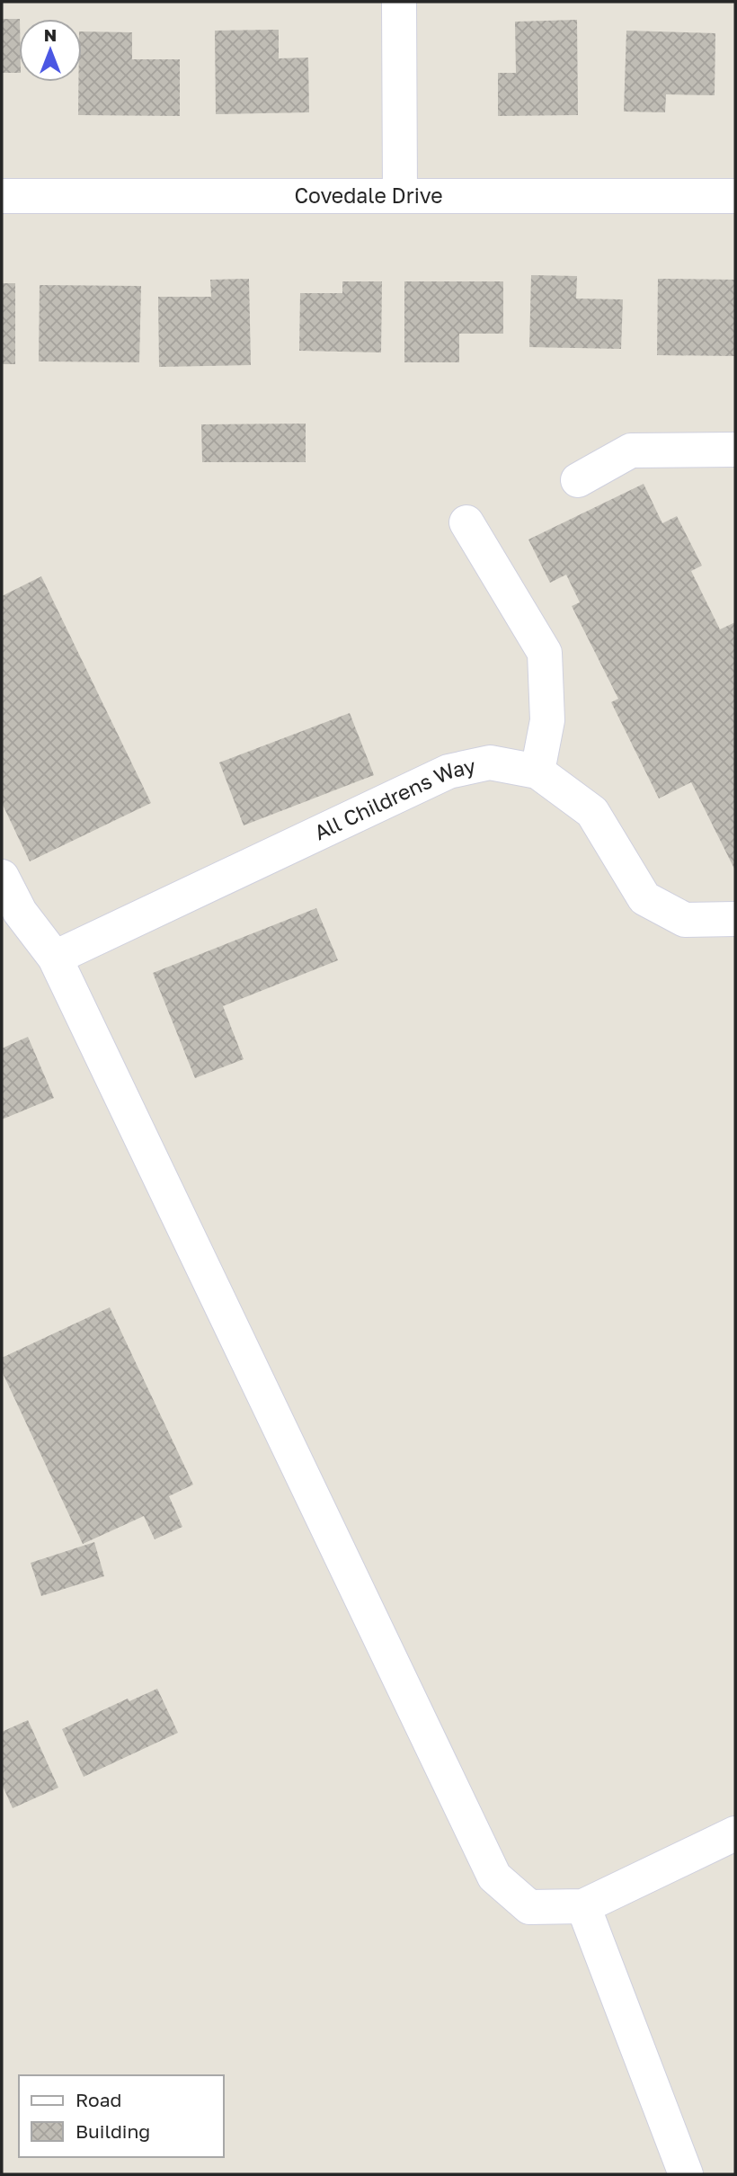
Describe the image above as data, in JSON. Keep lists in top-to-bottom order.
{
  "streets": {
    "street": ["Covedale Drive", "All Childrens Way"]
  },
  "legend": ["Road", "Building"],
  "north": "top"
}
